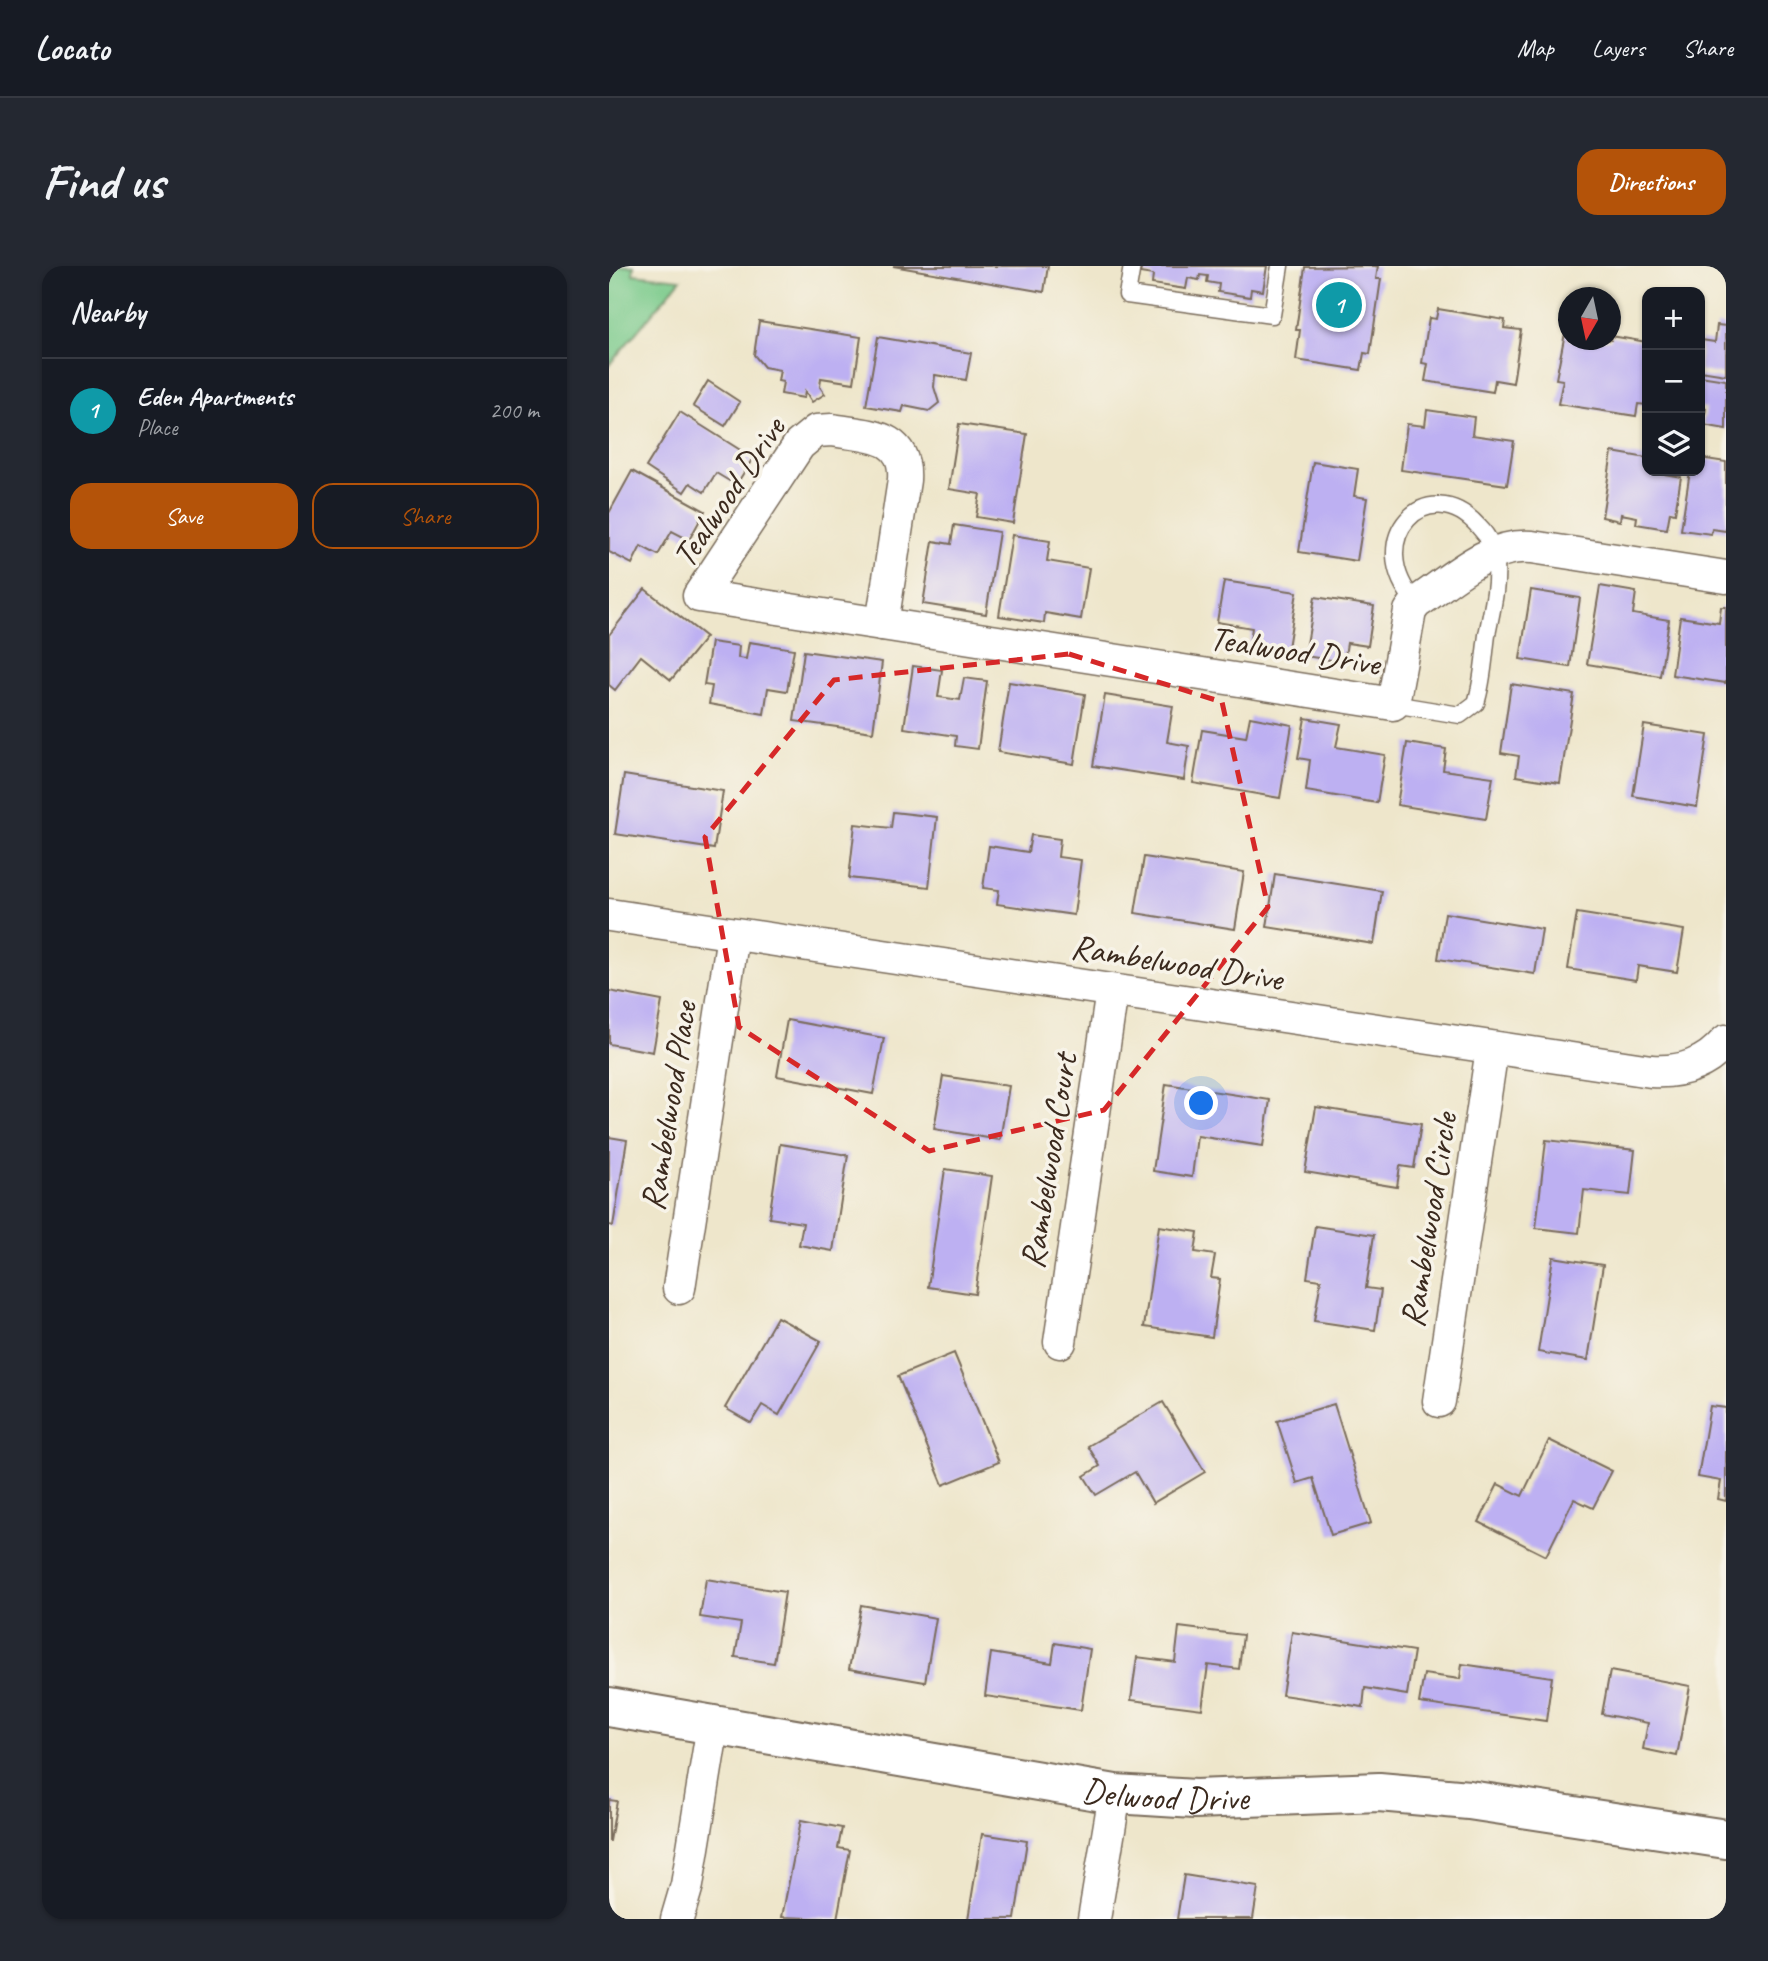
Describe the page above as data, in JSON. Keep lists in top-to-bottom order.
{
  "streets": {
    "street": [
      "Tealwood Drive",
      "Rambelwood Drive",
      "Rambelwood Place",
      "Rambelwood Court",
      "Rambelwood Circle",
      "Delwood Drive"
    ]
  },
  "crossings": [
    ["Rambelwood Drive", "Rambelwood Place"],
    ["Rambelwood Drive", "Rambelwood Court"],
    ["Rambelwood Drive", "Rambelwood Circle"]
  ],
  "north": "bottom",
  "page": {
    "header": "Locato",
    "nav": ["Map", "Layers", "Share"],
    "buttons": [
      "Directions",
      ["Save", "Share"]
    ],
    "title": "Find us",
    "heading": "Nearby",
    "pins": "1",
    "map_buttons": ["+", "−"],
    "list": [
      {
        "mark": "1",
        "name": "Eden Apartments",
        "note": "Place",
        "value": "200 m"
      }
    ]
  }
}
